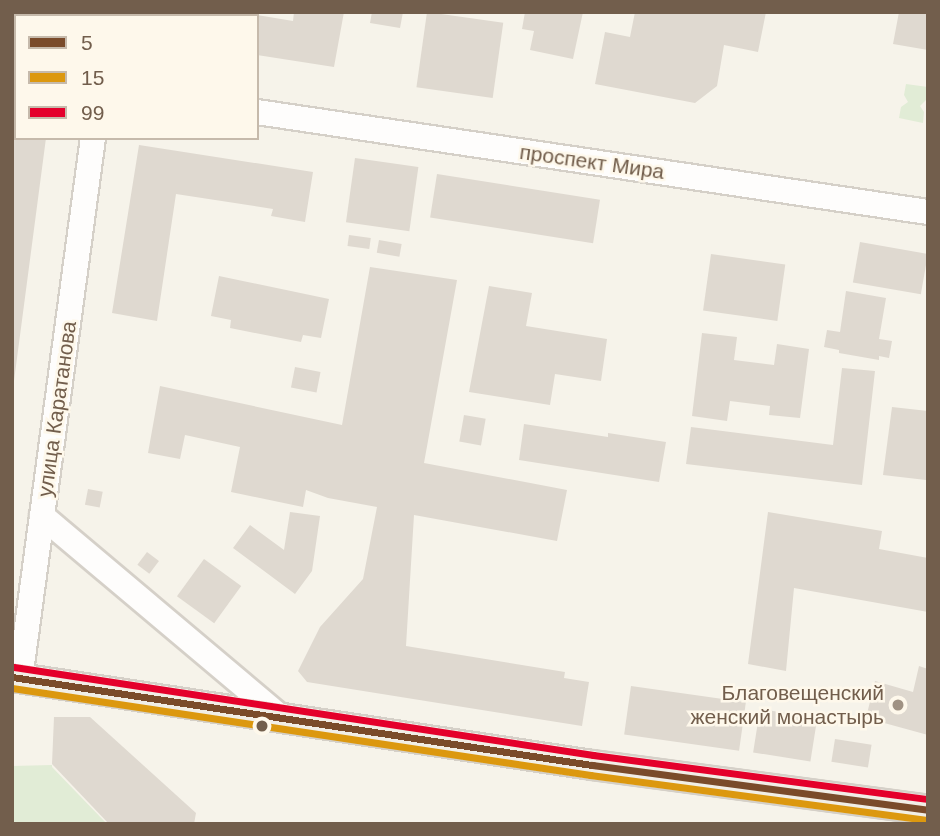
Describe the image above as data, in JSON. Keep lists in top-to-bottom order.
{
  "streets": {
    "street": ["проспект Мира", "улица Каратанова"]
  },
  "places": ["Благовещенский женский монастырь"],
  "lines": ["transit line 99", "transit line 5", "transit line 15"],
  "legend": ["5", "15", "99"]
}
